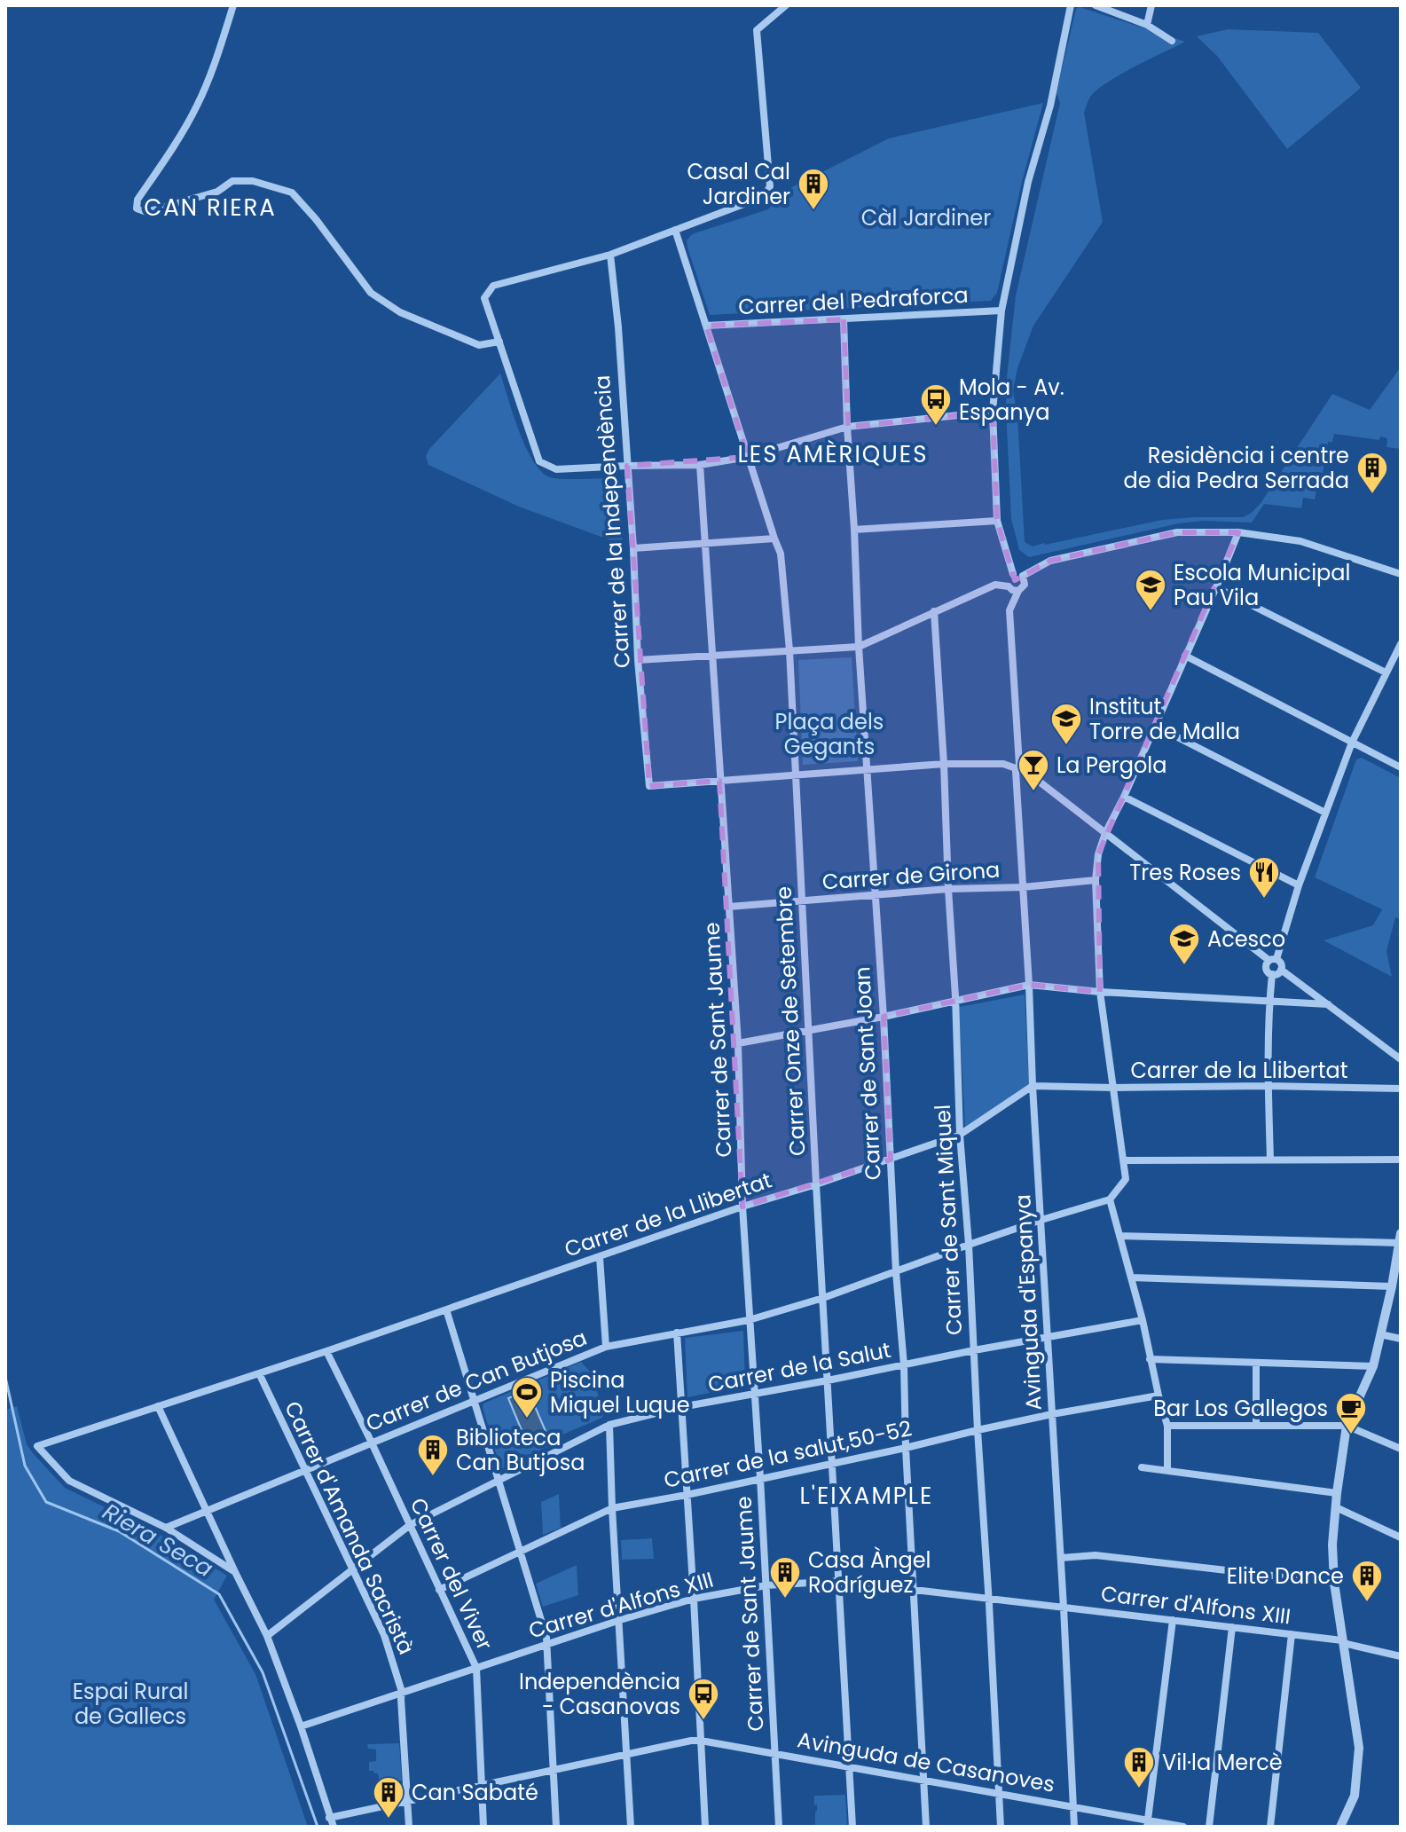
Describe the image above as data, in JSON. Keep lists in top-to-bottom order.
{
  "streets": {
    "street": [
      "Carrer del Pedraforca",
      "Carrer de la Independència",
      "Carrer de Girona",
      "Carrer Onze de Setembre",
      "Carrer de Sant Jaume",
      "Carrer de la Llibertat",
      "Carrer de Sant Joan",
      "Carrer de Sant Miquel",
      "Avinguda d'Espanya",
      "Carrer de la Salut",
      "Carrer de Can Butjosa",
      "Carrer de la salut,50-52",
      "Carrer d'Amanda Sacristà",
      "Carrer del Viver",
      "Carrer d'Alfons XIII",
      "Avinguda de Casanoves"
    ]
  },
  "crossings": [
    ["Carrer del Pedraforca", "Carrer Onze de Setembre"],
    ["Carrer del Pedraforca", "Carrer de Sant Joan"],
    ["Carrer de la Independència", "Carrer de Sant Jaume"],
    ["Carrer de Girona", "Carrer Onze de Setembre"],
    ["Carrer de Girona", "Carrer de Sant Jaume"],
    ["Carrer de Girona", "Carrer de Sant Joan"],
    ["Carrer de Girona", "Carrer de Sant Miquel"],
    ["Carrer de Girona", "Avinguda d'Espanya"],
    ["Carrer Onze de Setembre", "Carrer de la Llibertat"],
    ["Carrer Onze de Setembre", "Carrer de la Salut"],
    ["Carrer Onze de Setembre", "Carrer de Can Butjosa"],
    ["Carrer Onze de Setembre", "Carrer de la salut,50-52"],
    ["Carrer Onze de Setembre", "Carrer d'Alfons XIII"],
    ["Carrer Onze de Setembre", "Avinguda de Casanoves"],
    ["Carrer de Sant Jaume", "Carrer de la Llibertat"],
    ["Carrer de Sant Jaume", "Carrer de la Salut"],
    ["Carrer de Sant Jaume", "Carrer de Can Butjosa"],
    ["Carrer de Sant Jaume", "Carrer de la salut,50-52"],
    ["Carrer de Sant Jaume", "Carrer d'Alfons XIII"],
    ["Carrer de Sant Jaume", "Avinguda de Casanoves"],
    ["Carrer de la Llibertat", "Carrer de Sant Joan"],
    ["Carrer de la Llibertat", "Carrer de Sant Miquel"],
    ["Carrer de la Llibertat", "Avinguda d'Espanya"],
    ["Carrer de la Llibertat", "Carrer de Can Butjosa"],
    ["Carrer de la Llibertat", "Carrer d'Amanda Sacristà"],
    ["Carrer de la Llibertat", "Carrer del Viver"],
    ["Carrer de Sant Joan", "Carrer de la Salut"],
    ["Carrer de Sant Joan", "Carrer de Can Butjosa"],
    ["Carrer de Sant Joan", "Carrer de la salut,50-52"],
    ["Carrer de Sant Joan", "Carrer d'Alfons XIII"],
    ["Carrer de Sant Joan", "Avinguda de Casanoves"],
    ["Carrer de Sant Miquel", "Carrer de la Salut"],
    ["Carrer de Sant Miquel", "Carrer de Can Butjosa"],
    ["Carrer de Sant Miquel", "Carrer de la salut,50-52"],
    ["Carrer de Sant Miquel", "Carrer d'Alfons XIII"],
    ["Carrer de Sant Miquel", "Avinguda de Casanoves"],
    ["Avinguda d'Espanya", "Carrer de la Salut"],
    ["Avinguda d'Espanya", "Carrer de Can Butjosa"],
    ["Avinguda d'Espanya", "Carrer de la salut,50-52"],
    ["Avinguda d'Espanya", "Carrer d'Alfons XIII"],
    ["Avinguda d'Espanya", "Avinguda de Casanoves"],
    ["Carrer de la Salut", "Carrer d'Amanda Sacristà"],
    ["Carrer de la Salut", "Carrer del Viver"],
    ["Carrer de Can Butjosa", "Carrer d'Amanda Sacristà"],
    ["Carrer de Can Butjosa", "Carrer del Viver"],
    ["Carrer de la salut,50-52", "Carrer del Viver"],
    ["Carrer d'Amanda Sacristà", "Carrer d'Alfons XIII"],
    ["Carrer d'Amanda Sacristà", "Avinguda de Casanoves"],
    ["Carrer del Viver", "Carrer d'Alfons XIII"],
    ["Carrer del Viver", "Avinguda de Casanoves"]
  ],
  "districts": ["CAN RIERA", "LES AMÈRIQUES", "L'EIXAMPLE"],
  "water": ["Riera Seca"],
  "parks": ["Càl Jardiner", "Plaça dels Gegants", "Espai Rural de Gallecs"],
  "places": {
    "building": [
      "Casal Cal Jardiner",
      "Residència i centre de dia Pedra Serrada",
      "Biblioteca Can Butjosa",
      "Casa Àngel Rodríguez",
      "Elite Dance",
      "Vil·la Mercè",
      "Can Sabaté"
    ],
    "bus stop": ["Mola - Av. Espanya", "Independència - Casanovas"],
    "school or university": ["Escola Municipal Pau Vila", "Institut Torre de Malla", "Acesco"],
    "bar": ["La Pergola"],
    "restaurant": ["Tres Roses"],
    "sports": ["Piscina Miquel Luque"],
    "cafe": ["Bar Los Gallegos"]
  }
}
